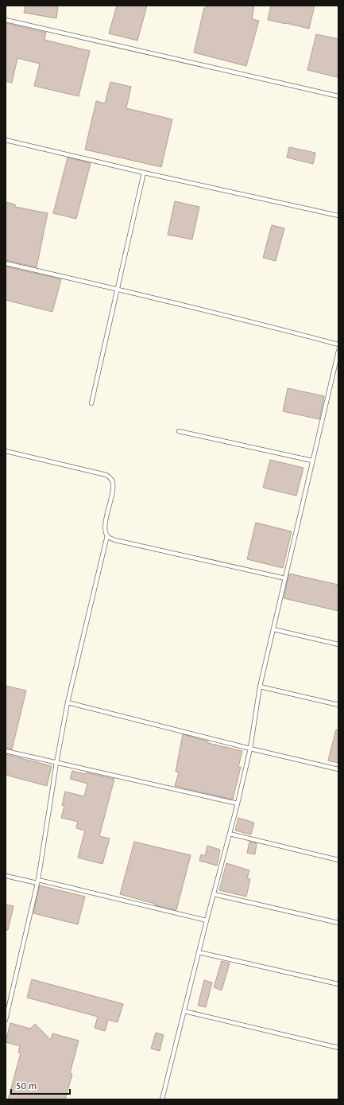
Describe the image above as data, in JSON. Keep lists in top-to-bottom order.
{
  "scale_bar": "50 m"
}
